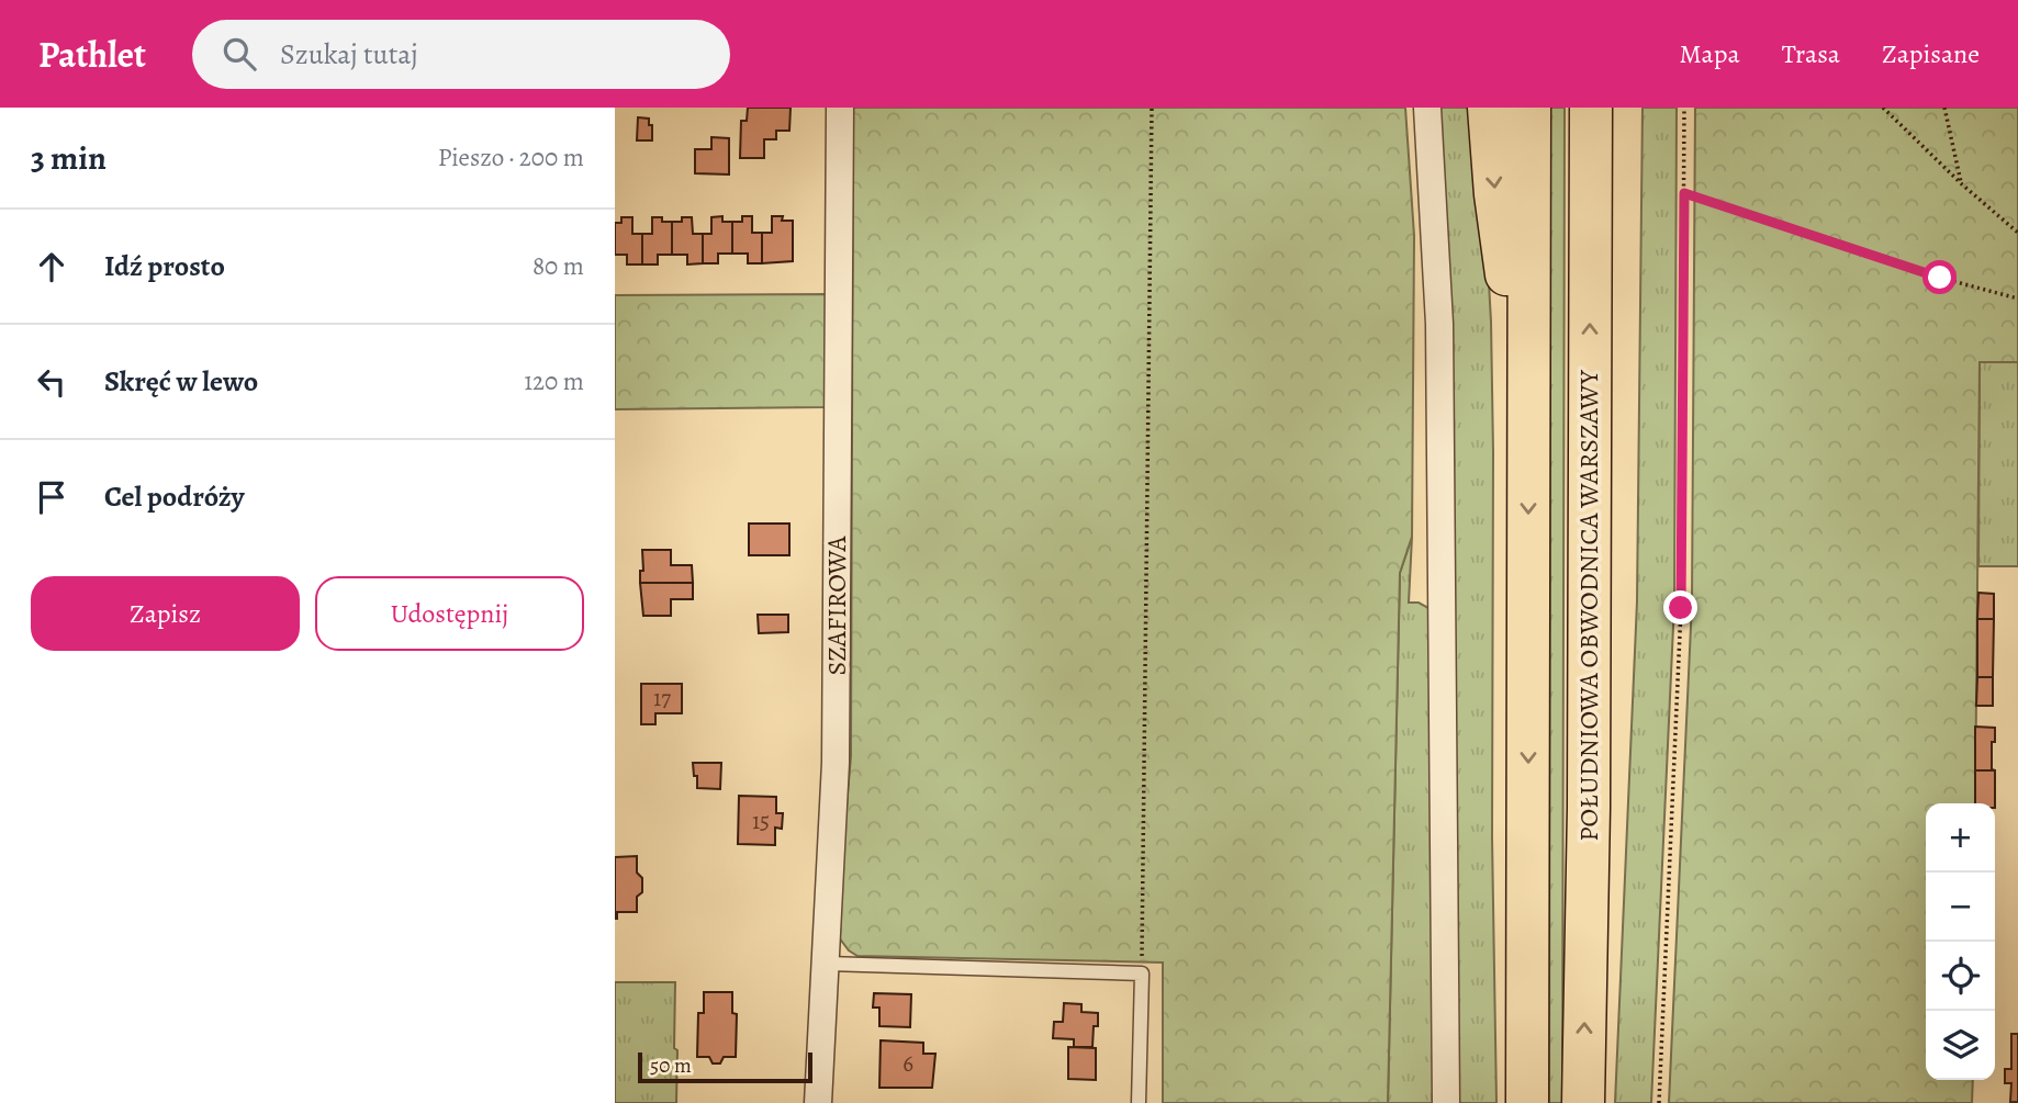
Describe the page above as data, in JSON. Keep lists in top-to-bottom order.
{
  "streets": {
    "highway": ["POŁUDNIOWA OBWODNICA WARSZAWY"],
    "street": ["SZAFIROWA"]
  },
  "house_numbers": ["17", "15", "6"],
  "scale_bar": "50 m",
  "page": {
    "header": "Pathlet",
    "search": "Szukaj tutaj",
    "nav": ["Mapa", "Trasa", "Zapisane"],
    "heading": ["3 min", "Pieszo · 200 m"],
    "list": [
      ["Idź prosto", "80 m"],
      ["Skręć w lewo", "120 m"],
      "Cel podróży"
    ],
    "buttons": ["Zapisz", "Udostępnij"],
    "map_buttons": ["+", "−"],
    "scale": "50 m"
  }
}
